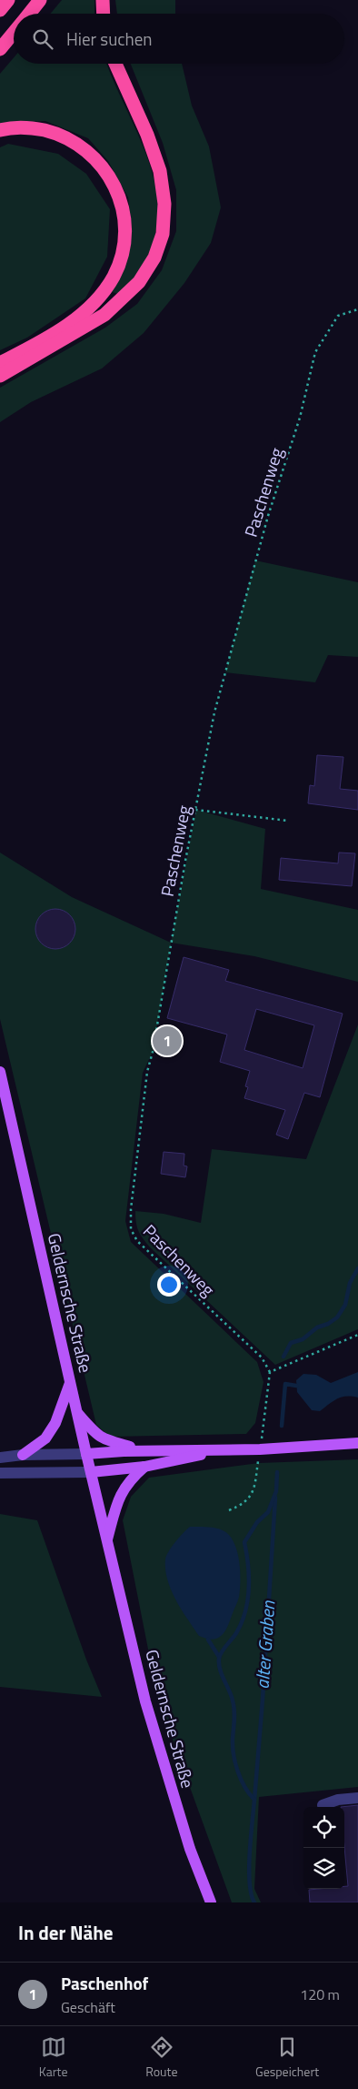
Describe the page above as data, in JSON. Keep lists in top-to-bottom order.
{
  "streets": {
    "main road": ["Geldernsche Straße"],
    "path": ["Paschenweg"]
  },
  "water": ["alter Graben"],
  "page": {
    "search": "Hier suchen",
    "pins": "1",
    "heading": "In der Nähe",
    "list": [
      {
        "mark": "1",
        "name": "Paschenhof",
        "note": "Geschäft",
        "value": "120 m"
      }
    ],
    "nav": ["Karte", "Route", "Gespeichert"]
  }
}
